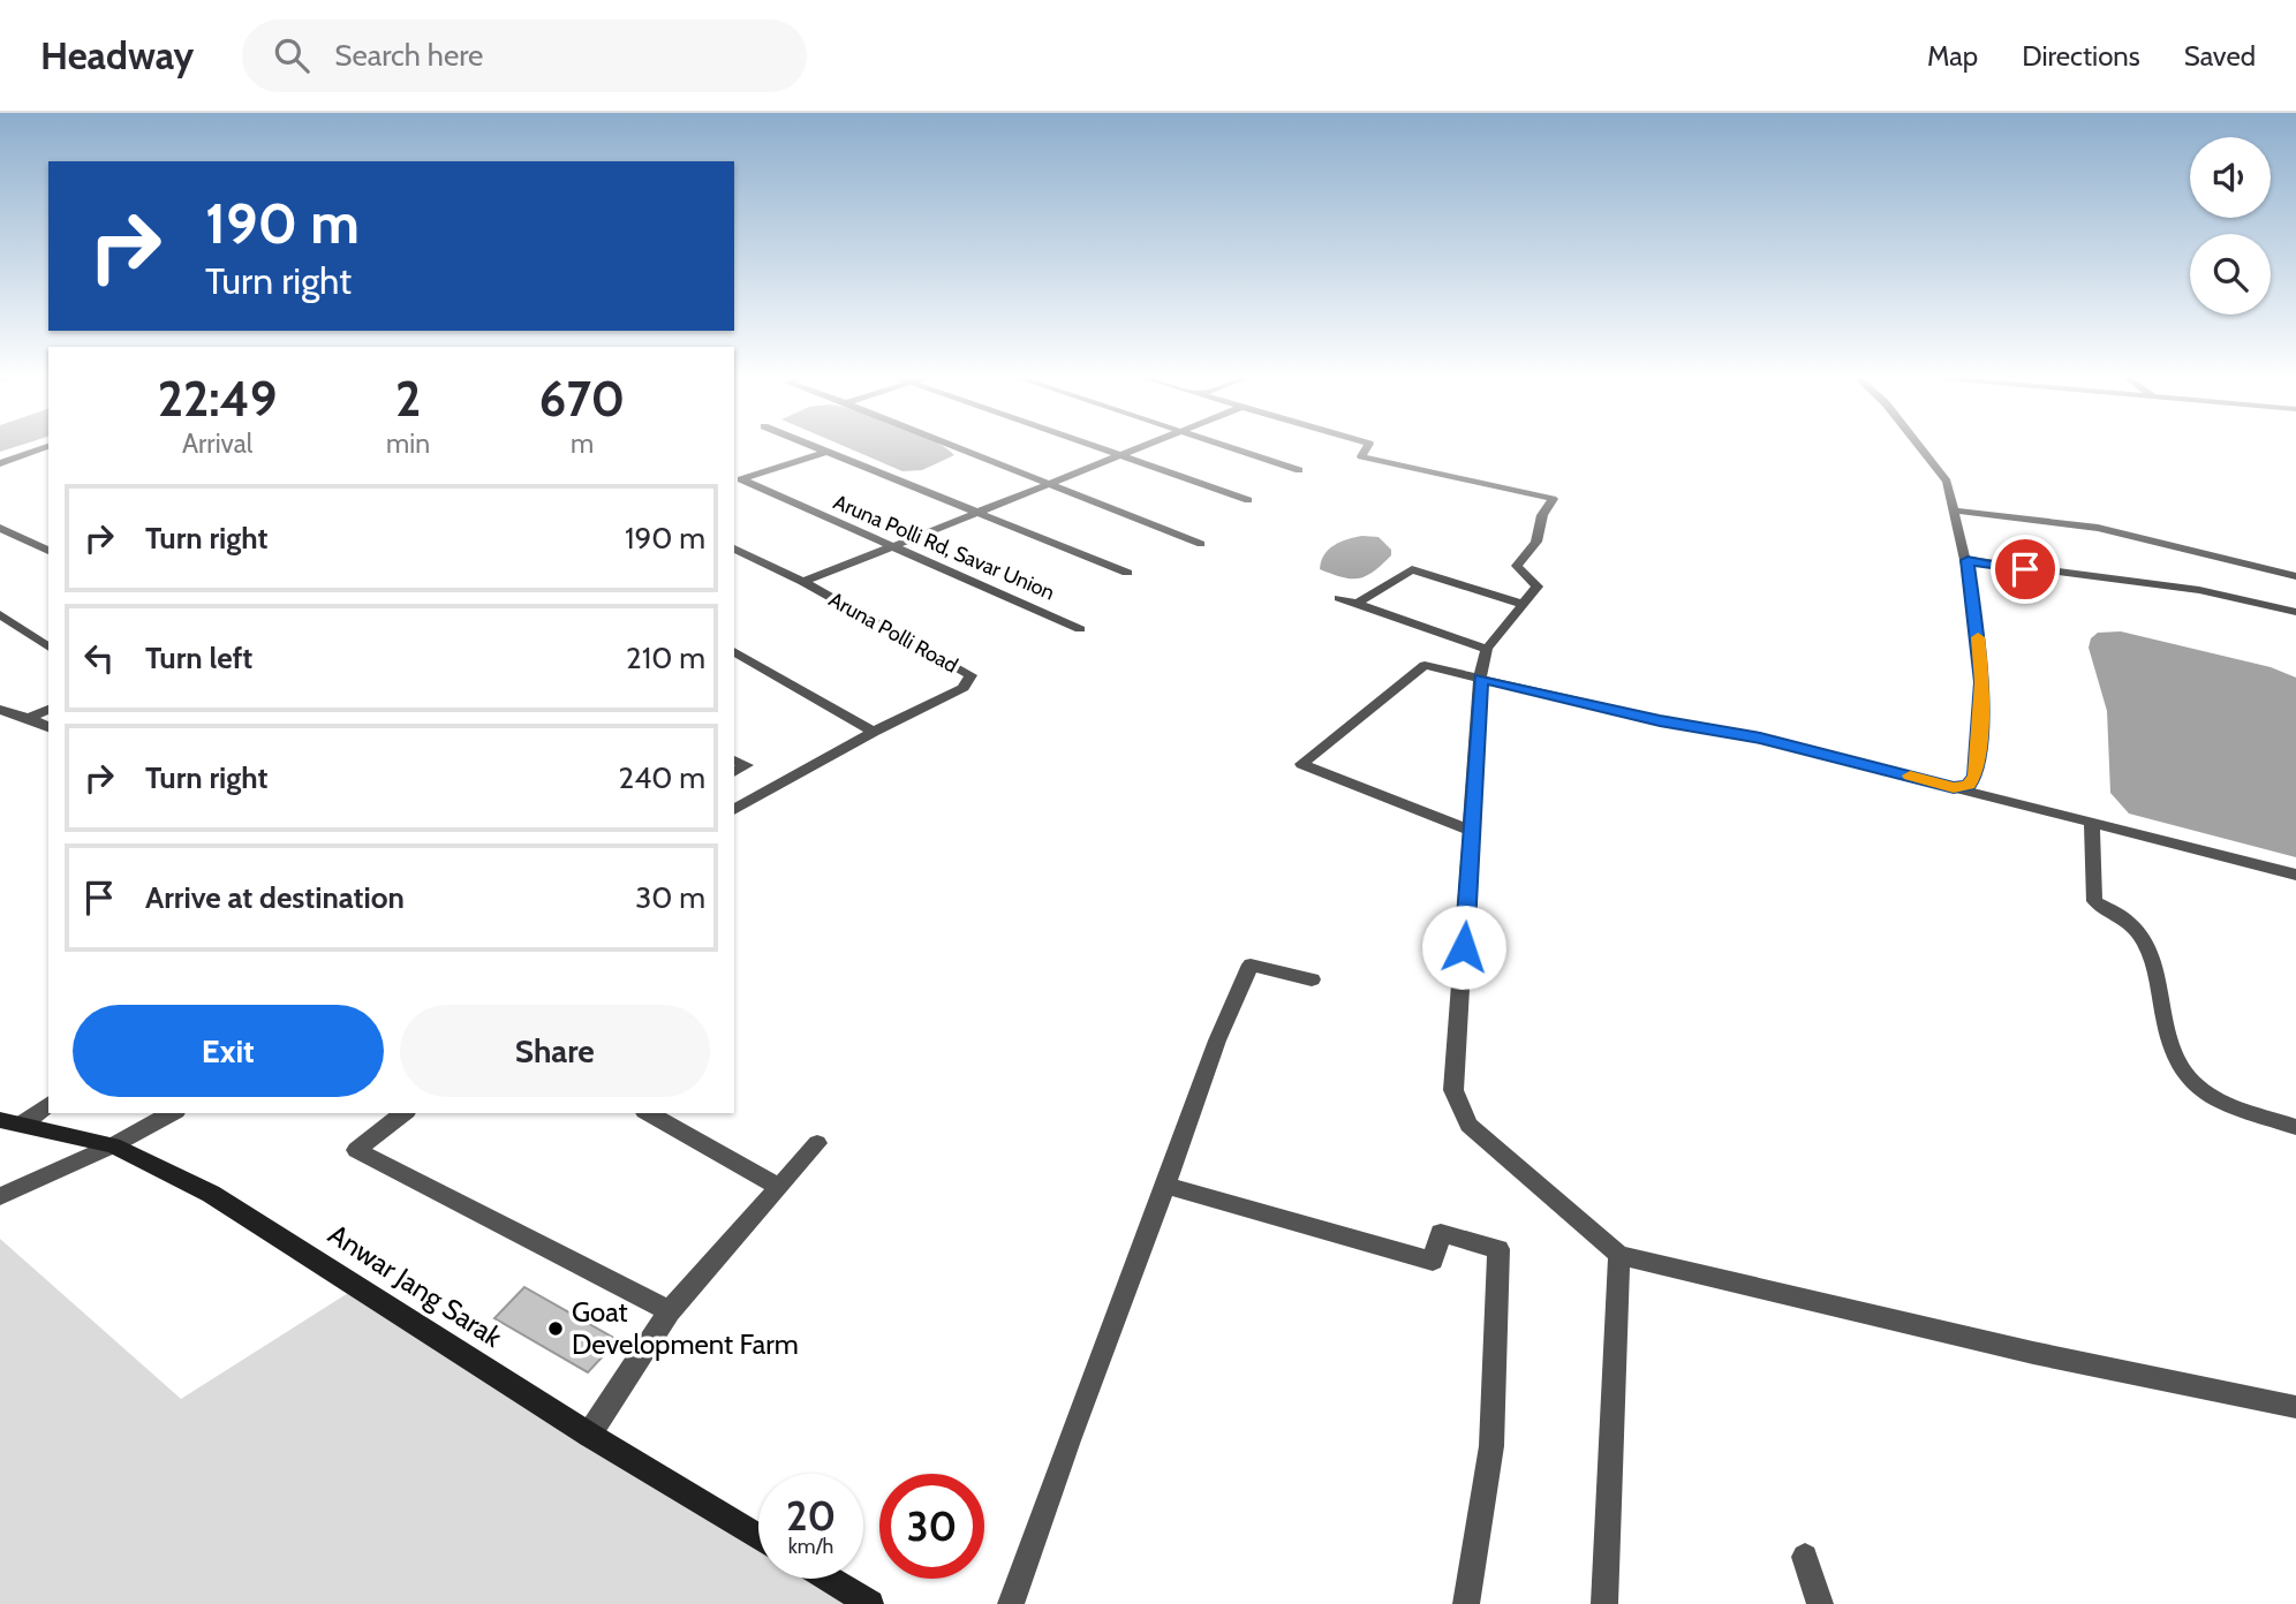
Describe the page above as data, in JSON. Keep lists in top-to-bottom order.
{
  "streets": {
    "main road": ["Anwar Jang Sarak"],
    "street": ["Aruna Polli Rd, Savar Union", "Aruna Polli Road"]
  },
  "crossings": [
    ["Aruna Polli Rd, Savar Union", "Aruna Polli Road"]
  ],
  "places": ["Goat Development Farm"],
  "page": {
    "header": "Headway",
    "search": "Search here",
    "nav": ["Map", "Directions", "Saved"],
    "turn": ["190 m", "Turn right"],
    "eta": [
      "22:49",
      "Arrival",
      "2",
      "min",
      "670",
      "m"
    ],
    "list": [
      {
        "name": "Turn right",
        "value": "190 m"
      },
      {
        "name": "Turn left",
        "value": "210 m"
      },
      {
        "name": "Turn right",
        "value": "240 m"
      },
      {
        "name": "Arrive at destination",
        "value": "30 m"
      }
    ],
    "buttons": ["Exit", "Share"],
    "speed": "20 km/h",
    "limit": "30"
  }
}
